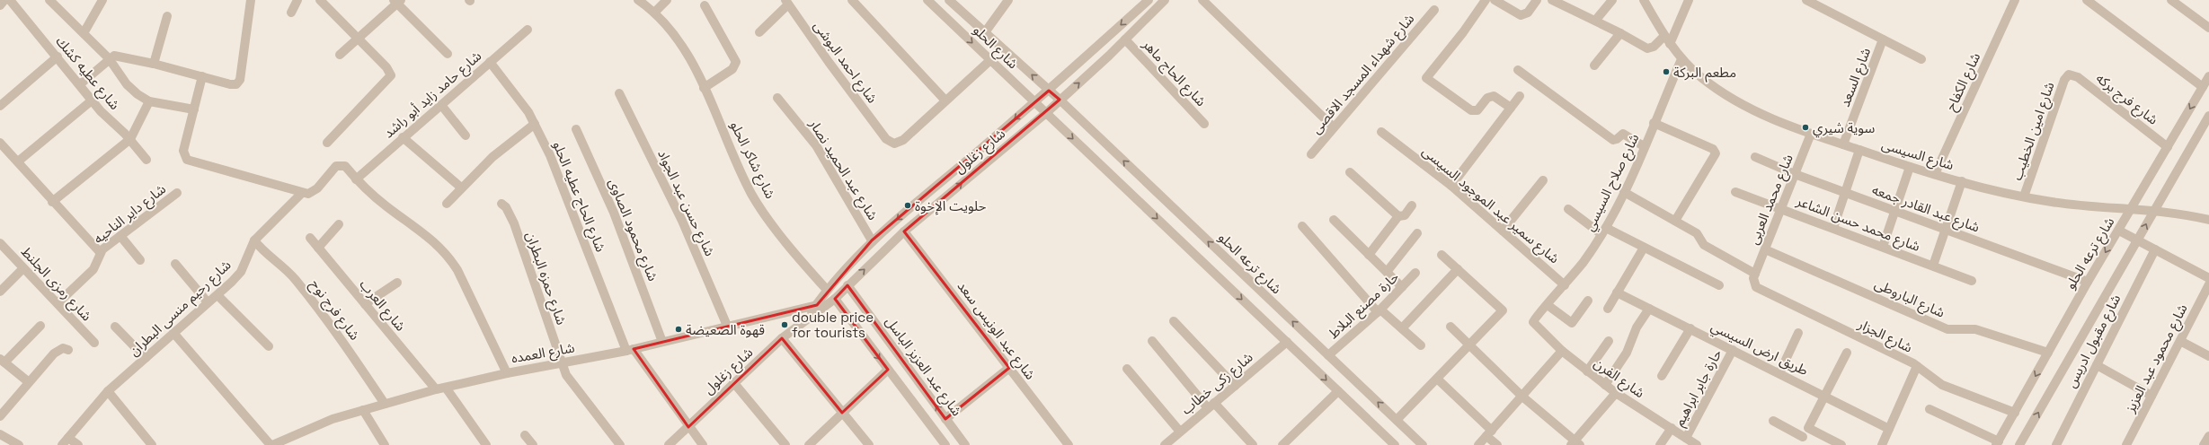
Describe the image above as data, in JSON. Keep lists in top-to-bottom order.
{
  "streets": {
    "street": [
      "شارع الحلو",
      "شارع احمد البوشى",
      "شارع عطيه كشك",
      "شارع الحاج ماهر",
      "شارع شهداء المسجد الاقصى",
      "شارع السعد",
      "شارع الكفاح",
      "شارع حامد زايد أبو راشد",
      "شارع فرج بركه",
      "شارع امين الخطيب",
      "شارع زغلول",
      "شارع السيسى",
      "شارع شاكر الحلو",
      "شارع عبد الحميد نصار",
      "شارع صلاح السيسي",
      "شارع الحاج عطيه الحلو",
      "شارع محمد العربى",
      "شارع حسن عبد الجواد",
      "شارع سمير عبد الموجود السيسى",
      "شارع عبد القادر جمعه",
      "شارع داير الناحيه",
      "شارع محمد حسن الشاعر",
      "شارع محمود الصاوى",
      "شارع ترعه الحلو",
      "شارع حمزه البطران",
      "شارع رمزى الجلنط",
      "شارع الباروطى",
      "شارع العرب",
      "حارة مصنع البلاط",
      "شارع رحيم منسى البطران",
      "شارع فرج نوح",
      "شارع عبد الونيس سعد",
      "شارع الجزار",
      "شارع مقبول ادريس",
      "طريق ارض السيسي",
      "شارع العمده",
      "شارع محمود عبد العزيز",
      "شارع عبد العزيز الباسل",
      "شارع الفرن",
      "شارع زكى خطاب",
      "حارة جابر ابراهيم"
    ]
  },
  "crossings": [
    ["شارع الحلو", "شارع زغلول"],
    ["شارع الحلو", "شارع ترعه الحلو"],
    ["شارع الحاج ماهر", "شارع زغلول"],
    ["شارع السعد", "شارع السيسى"],
    ["شارع الكفاح", "شارع السيسى"],
    ["شارع حامد زايد أبو راشد", "شارع الحاج عطيه الحلو"],
    ["شارع فرج بركه", "شارع امين الخطيب"],
    ["شارع فرج بركه", "شارع ترعه الحلو"],
    ["شارع امين الخطيب", "شارع السيسى"],
    ["شارع زغلول", "شارع شاكر الحلو"],
    ["شارع زغلول", "شارع عبد الحميد نصار"],
    ["شارع زغلول", "شارع الحاج عطيه الحلو"],
    ["شارع زغلول", "شارع ترعه الحلو"],
    ["شارع زغلول", "شارع عبد الونيس سعد"],
    ["شارع زغلول", "شارع العمده"],
    ["شارع زغلول", "شارع عبد العزيز الباسل"],
    ["شارع السيسى", "شارع صلاح السيسي"],
    ["شارع السيسى", "شارع محمد العربى"],
    ["شارع السيسى", "شارع ترعه الحلو"],
    ["شارع صلاح السيسي", "شارع سمير عبد الموجود السيسى"],
    ["شارع صلاح السيسي", "شارع الفرن"],
    ["شارع الحاج عطيه الحلو", "شارع العمده"],
    ["شارع محمد العربى", "شارع عبد القادر جمعه"],
    ["شارع محمد العربى", "شارع محمد حسن الشاعر"],
    ["شارع محمد العربى", "شارع الباروطى"],
    ["شارع محمد العربى", "شارع الجزار"],
    ["شارع حسن عبد الجواد", "شارع العمده"],
    ["شارع عبد القادر جمعه", "شارع ترعه الحلو"],
    ["شارع داير الناحيه", "شارع رمزى الجلنط"],
    ["شارع محمود الصاوى", "شارع العمده"],
    ["شارع ترعه الحلو", "شارع الباروطى"],
    ["شارع ترعه الحلو", "حارة مصنع البلاط"],
    ["شارع ترعه الحلو", "شارع الجزار"],
    ["شارع حمزه البطران", "شارع العمده"],
    ["شارع العرب", "شارع العمده"],
    ["شارع رحيم منسى البطران", "شارع فرج نوح"],
    ["شارع فرج نوح", "شارع العمده"],
    ["طريق ارض السيسي", "حارة جابر ابراهيم"],
    ["شارع الفرن", "حارة جابر ابراهيم"]
  ],
  "places": [
    "مطعم البركة",
    "سوية شيري",
    "حلويت الإخوة",
    "double price for tourists",
    "قهوة الصعيضة"
  ]
}
